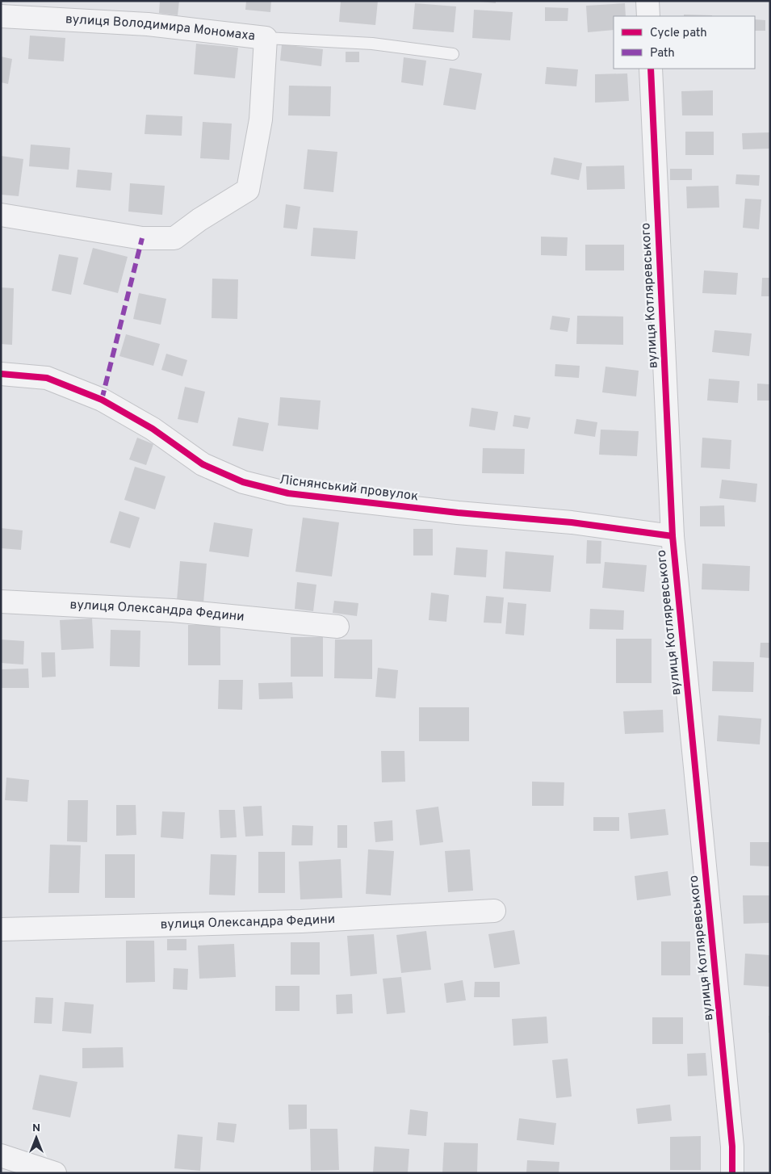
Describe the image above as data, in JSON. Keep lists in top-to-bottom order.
{
  "streets": {
    "street": [
      "вулиця Володимира Мономаха",
      "вулиця Котляревського",
      "Ліснянський провулок",
      "вулиця Олександра Федини"
    ]
  },
  "crossings": [
    ["вулиця Котляревського", "Ліснянський провулок"]
  ],
  "legend": ["Cycle path", "Path"],
  "north": "top"
}
